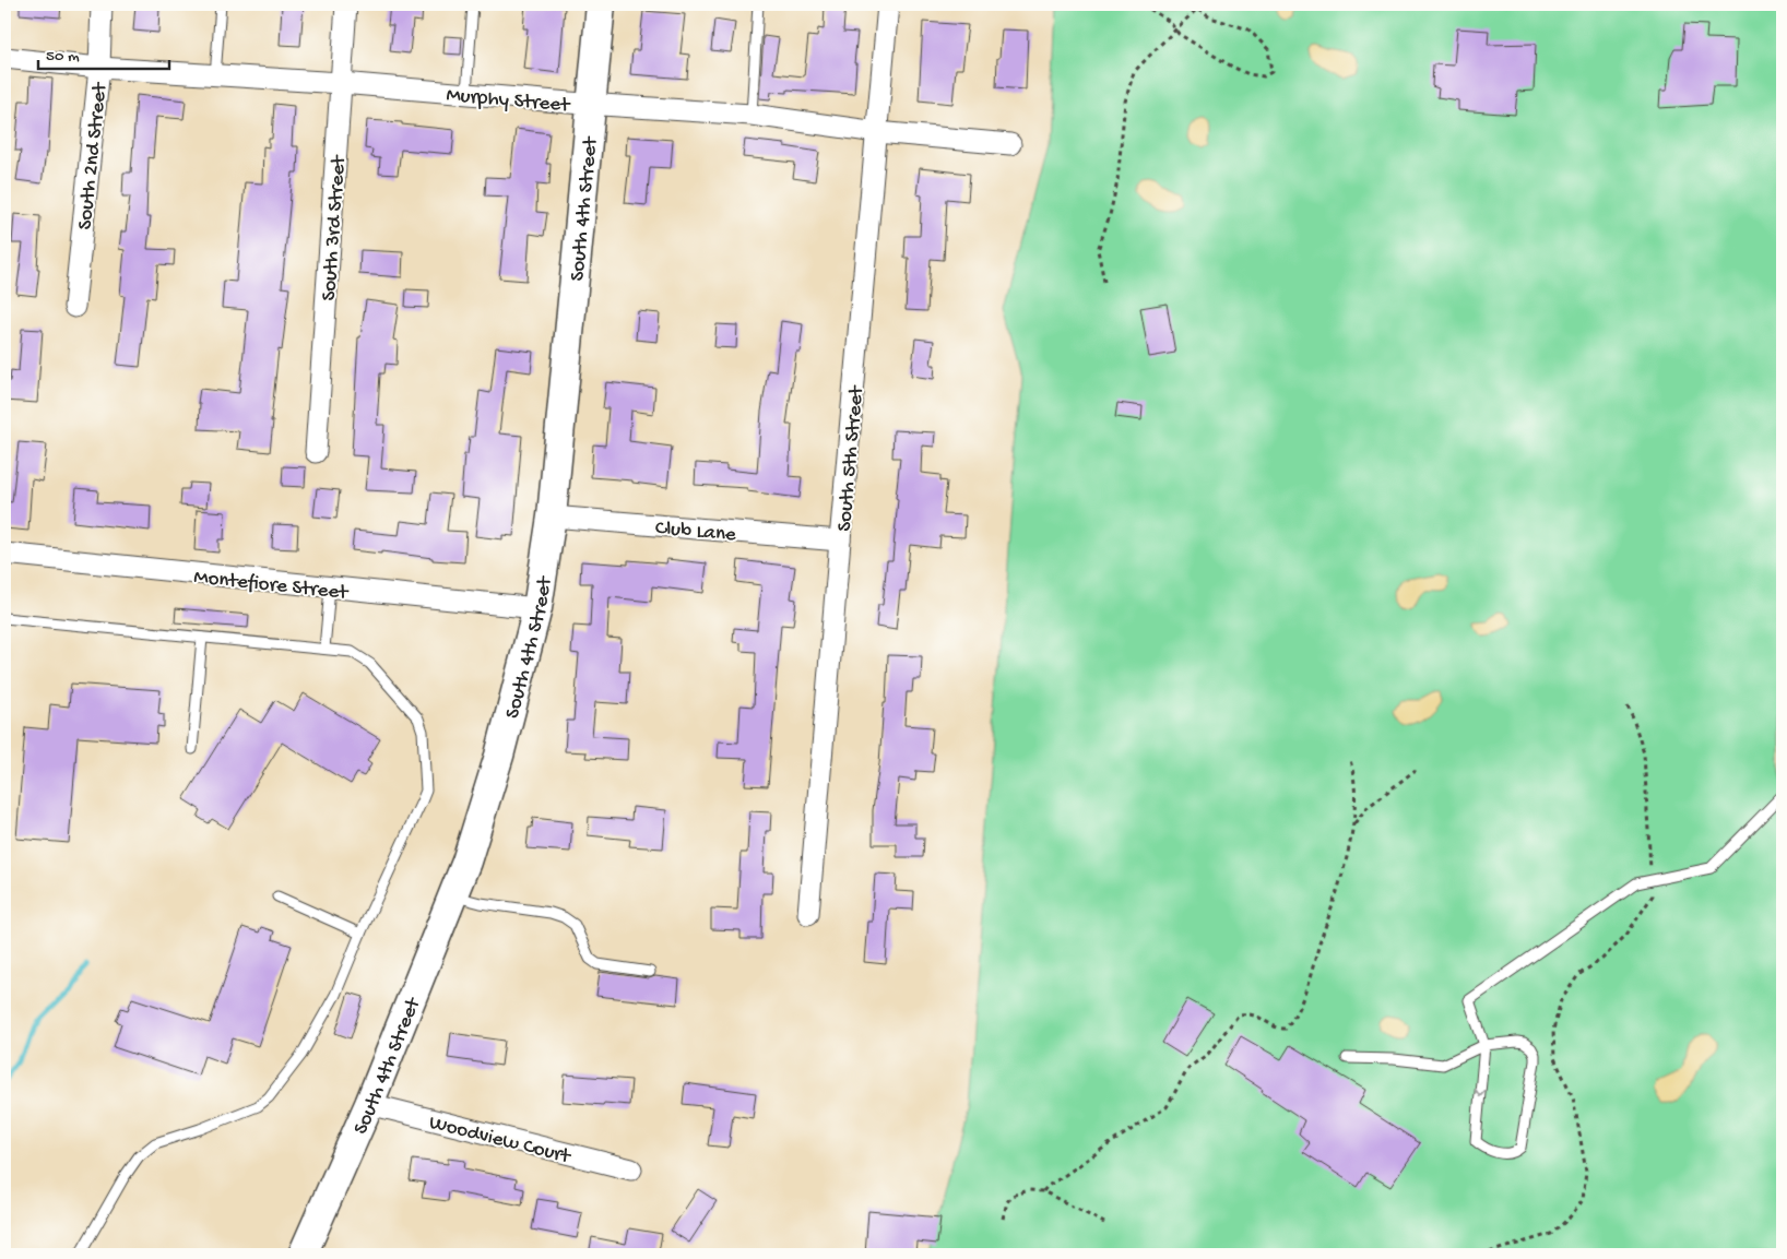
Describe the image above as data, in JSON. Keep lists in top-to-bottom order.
{
  "streets": {
    "main road": ["South 4th Street"],
    "street": [
      "Murphy Street",
      "South 2nd Street",
      "South 3rd Street",
      "South 5th Street",
      "Club Lane",
      "Montefiore Street",
      "Woodview Court"
    ]
  },
  "crossings": [
    ["Murphy Street", "South 2nd Street"],
    ["Murphy Street", "South 4th Street"],
    ["Murphy Street", "South 3rd Street"],
    ["Murphy Street", "South 5th Street"],
    ["South 4th Street", "Club Lane"],
    ["South 4th Street", "Montefiore Street"],
    ["South 4th Street", "Woodview Court"],
    ["South 5th Street", "Club Lane"]
  ],
  "scale_bar": "50 m"
}
